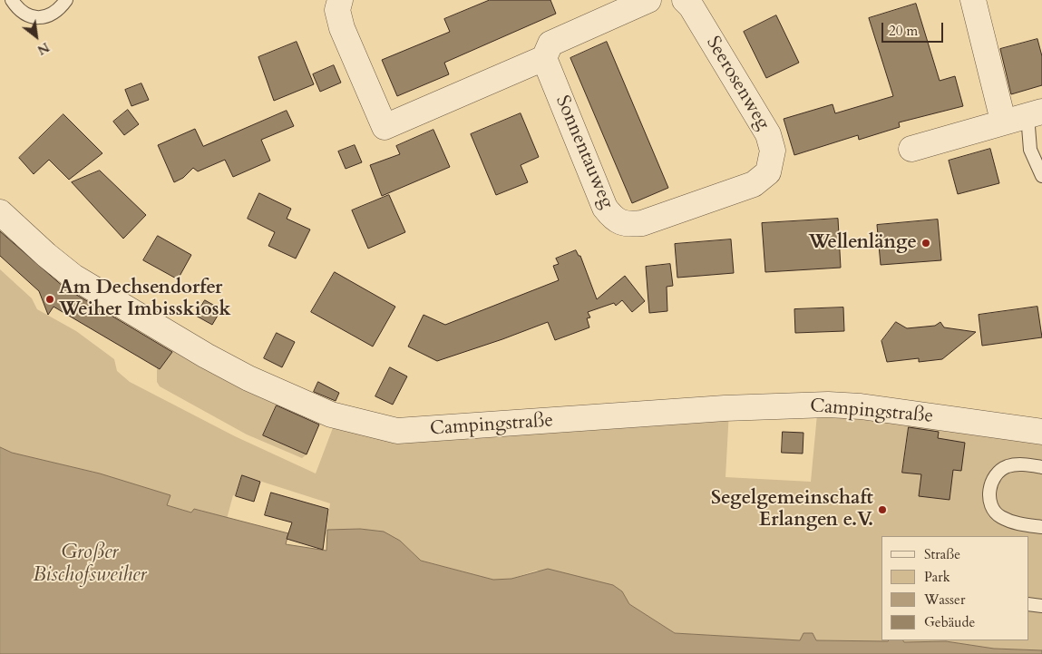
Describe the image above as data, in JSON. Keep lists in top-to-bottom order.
{
  "streets": {
    "street": ["Seerosenweg", "Sonnentauweg", "Campingstraße"]
  },
  "crossings": [
    ["Seerosenweg", "Sonnentauweg"]
  ],
  "water": ["Großer Bischofsweiher"],
  "places": ["Wellenlänge", "Am Dechsendorfer Weiher Imbisskiosk", "Segelgemeinschaft Erlangen e.V."],
  "legend": [
    "Straße",
    "Park",
    "Wasser",
    "Gebäude"
  ],
  "scale_bar": "20 m",
  "north": "bottom right"
}
